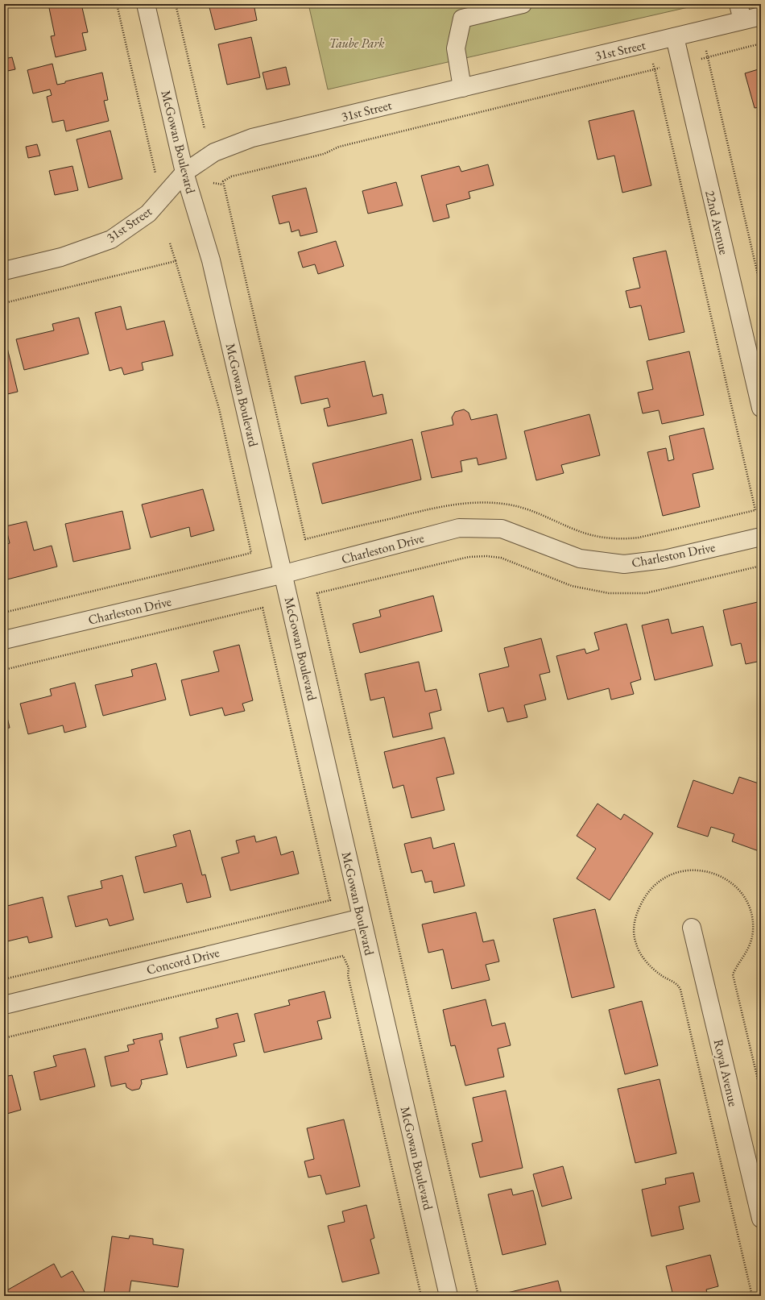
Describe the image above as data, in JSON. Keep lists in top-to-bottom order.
{
  "streets": {
    "street": [
      "31st Street",
      "McGowan Boulevard",
      "22nd Avenue",
      "Charleston Drive",
      "Concord Drive",
      "Royal Avenue"
    ]
  },
  "crossings": [
    ["31st Street", "McGowan Boulevard"],
    ["31st Street", "22nd Avenue"],
    ["McGowan Boulevard", "Charleston Drive"],
    ["McGowan Boulevard", "Concord Drive"]
  ],
  "parks": ["Taube Park"]
}
